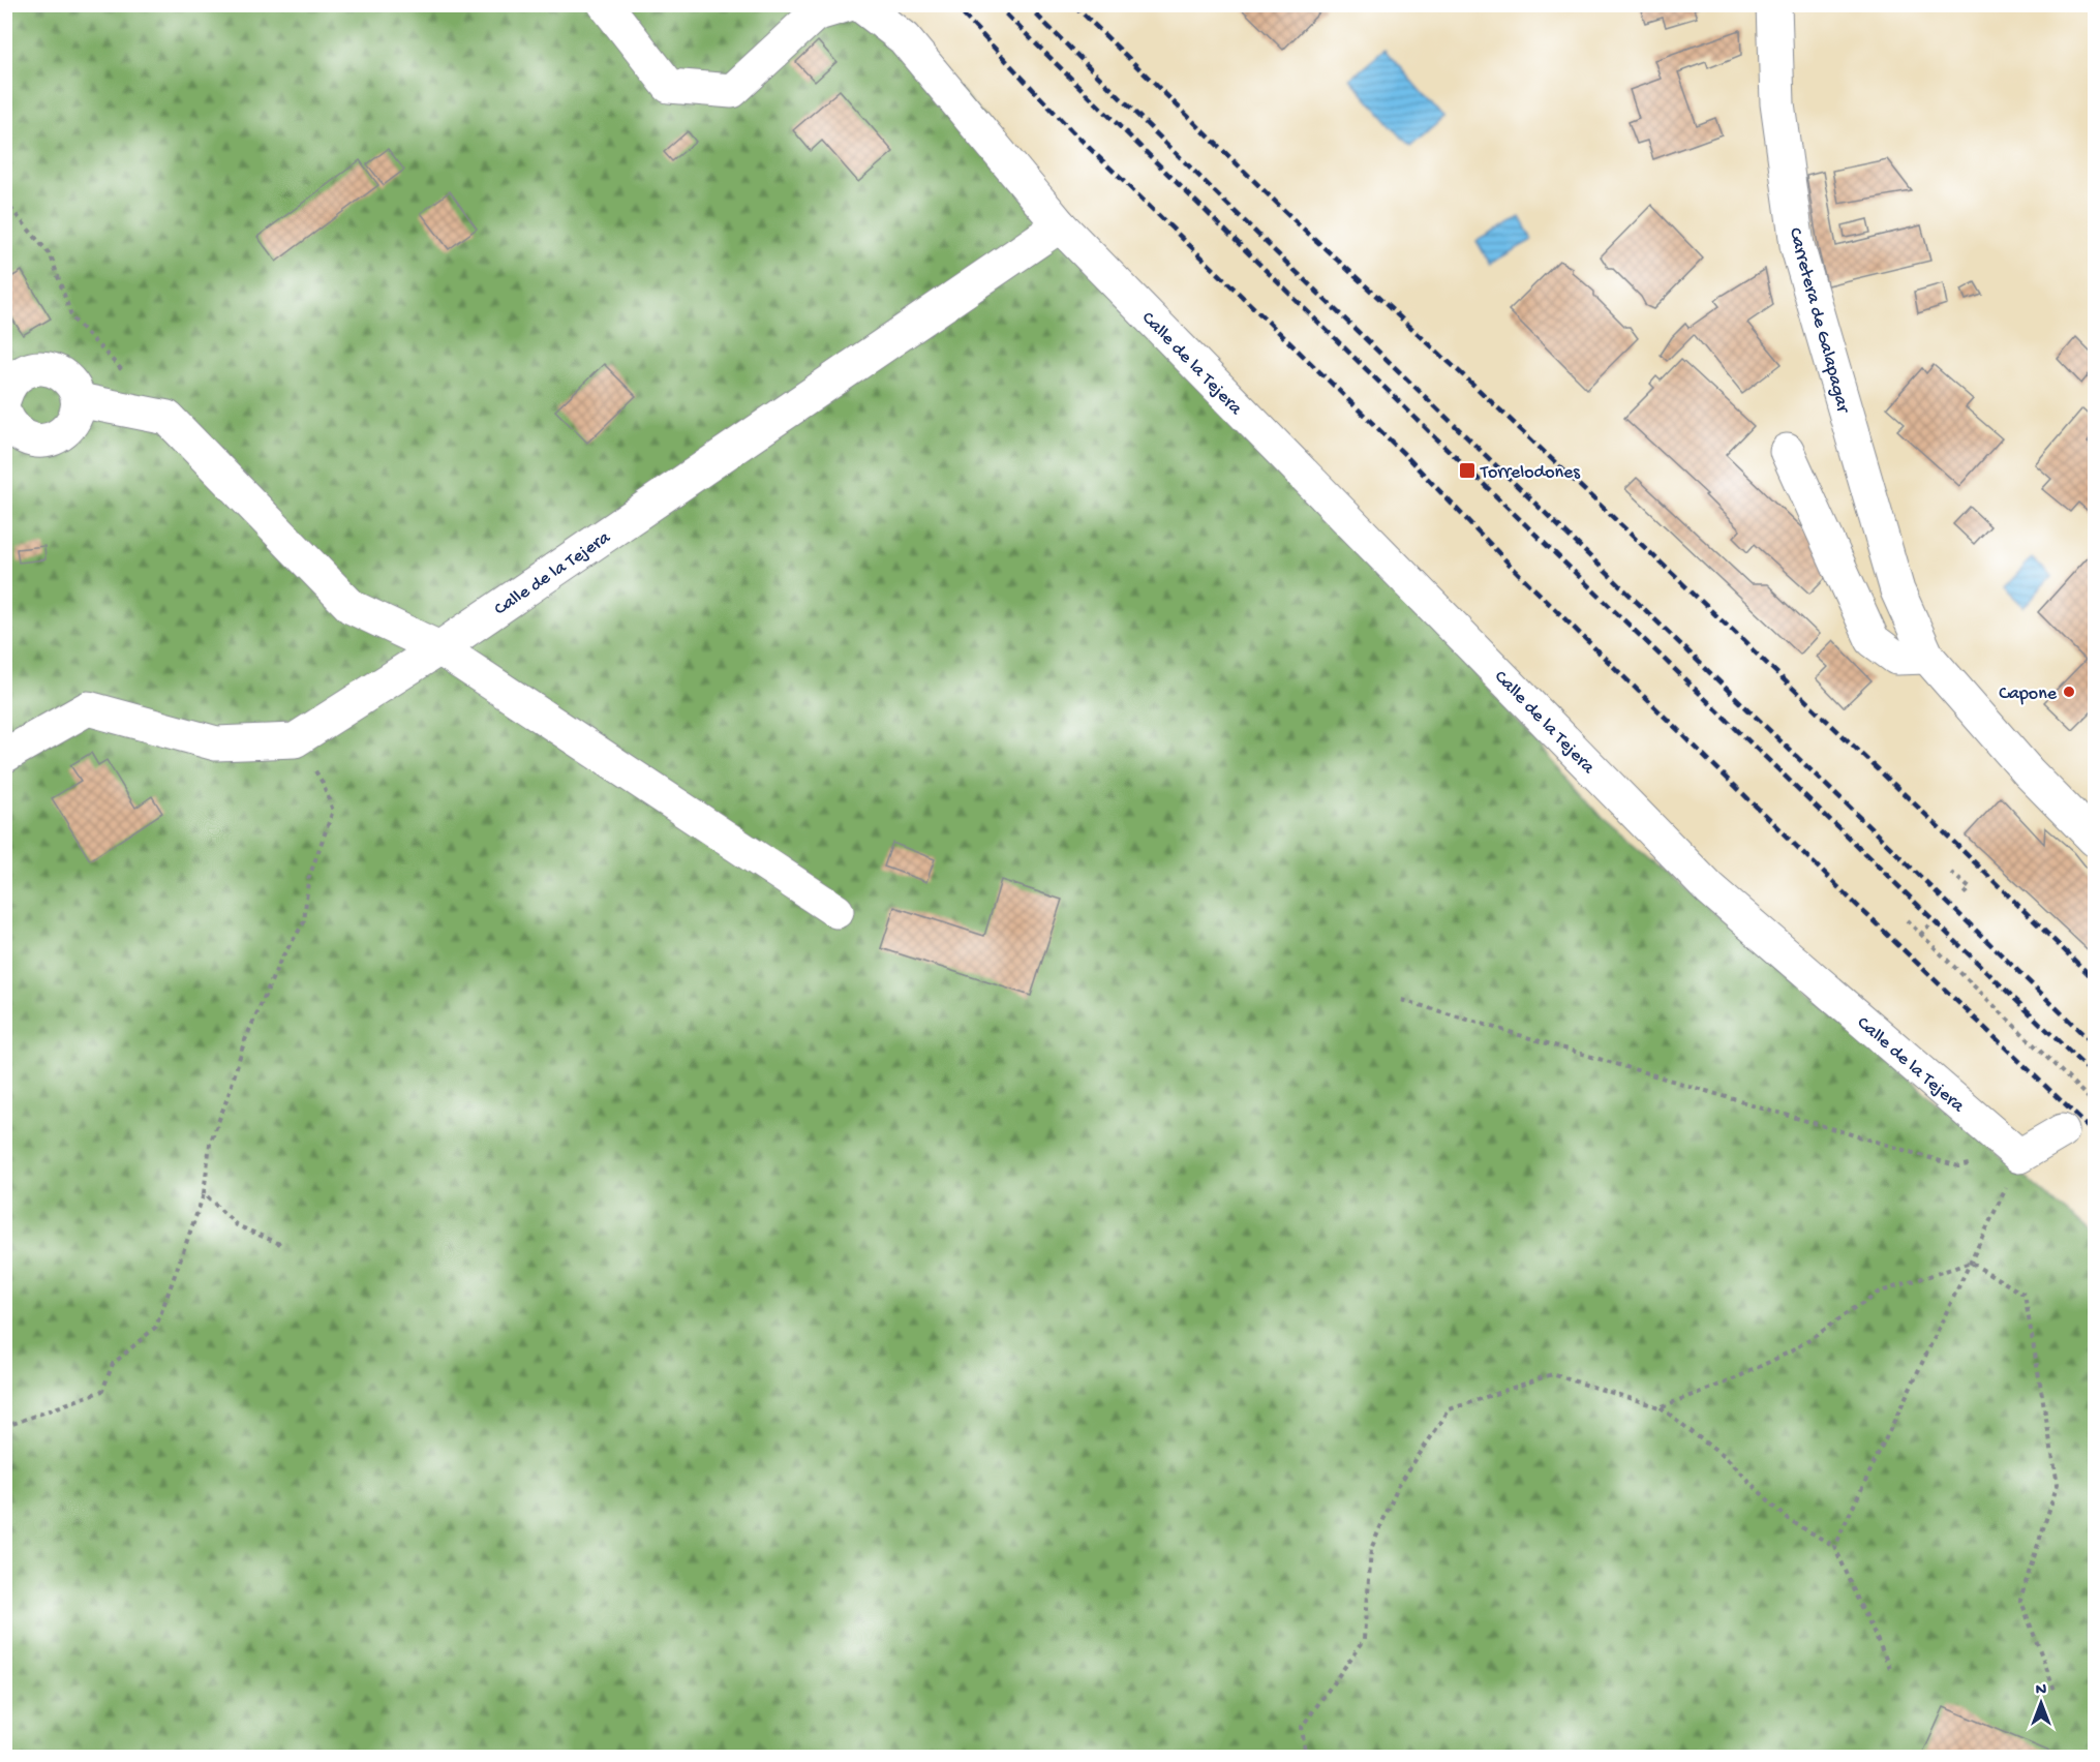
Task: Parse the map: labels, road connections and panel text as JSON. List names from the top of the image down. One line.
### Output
{"streets":{"street":["Carretera de Galapagar","Calle de la Tejera"]},"places":{"transit":["Torrelodones"],"other":["Capone"]},"north":"top"}
